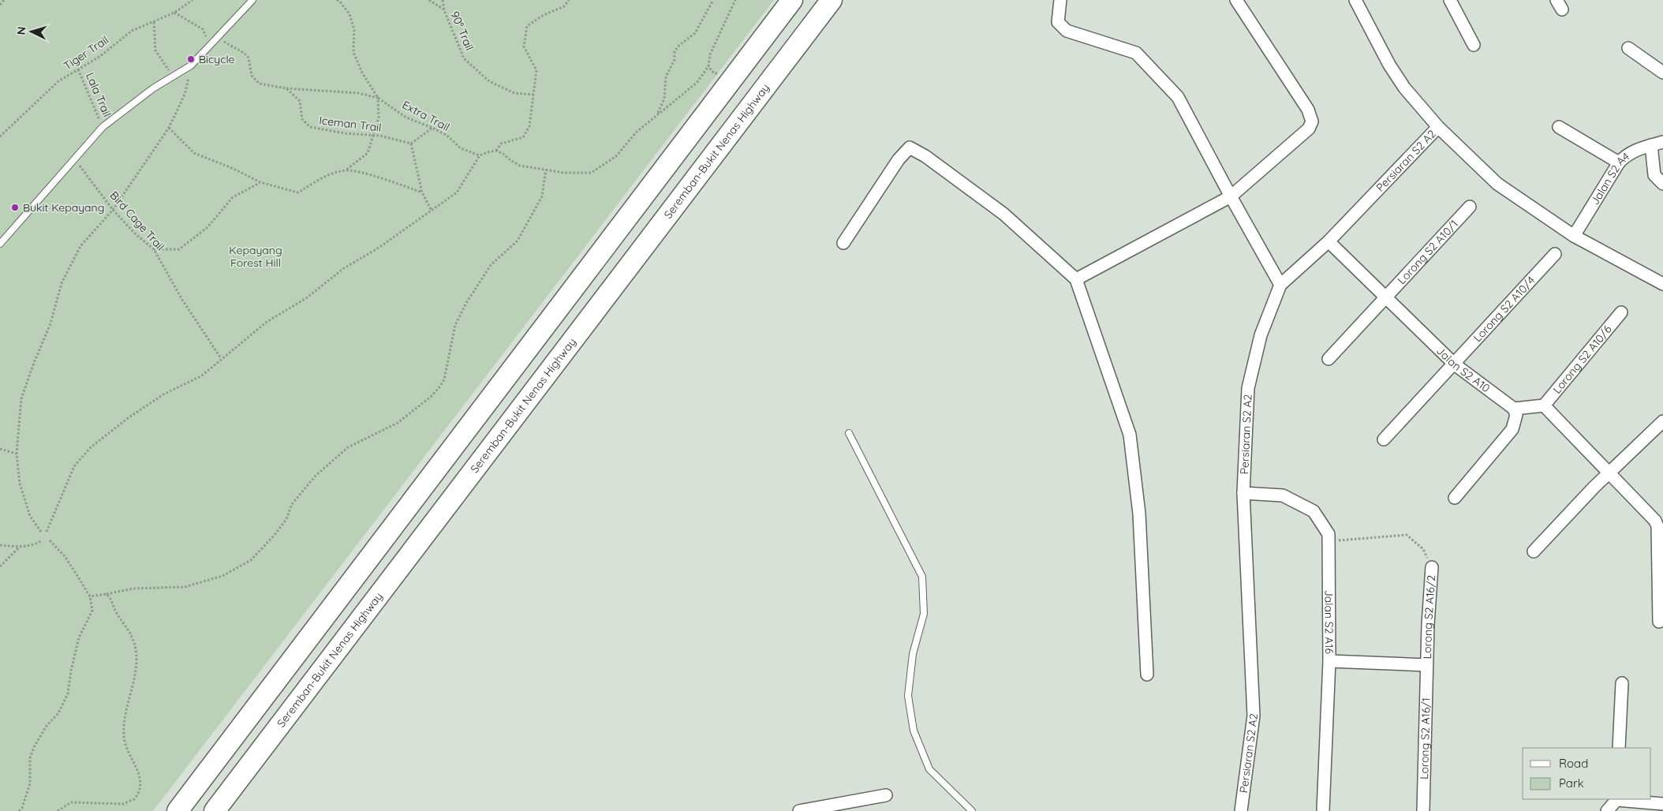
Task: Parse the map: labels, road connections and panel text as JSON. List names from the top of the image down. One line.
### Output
{"streets":{"highway":["Seremban-Bukit Nenas Highway"],"street":["Persiaran S2 A2","Jalan S2 A4","Lorong S2 A10/1","Lorong S2 A10/4","Lorong S2 A10/6","Jalan S2 A10","Lorong S2 A16/2","Jalan S2 A16","Lorong S2 A16/1"],"path":["90° Trail","Tiger Trail","Lala Trail","Extra Trail","Iceman Trail","Bird Cage Trail"]},"crossings":[["Tiger Trail","Lala Trail"],["Persiaran S2 A2","Jalan S2 A10"],["Persiaran S2 A2","Jalan S2 A16"],["Lorong S2 A10/1","Jalan S2 A10"],["Lorong S2 A10/4","Jalan S2 A10"],["Lorong S2 A16/2","Lorong S2 A16/1"]],"parks":["Kepayang Forest Hill"],"places":["Bicycle","Bukit Kepayang"],"legend":["Road","Park"],"north":"left"}
